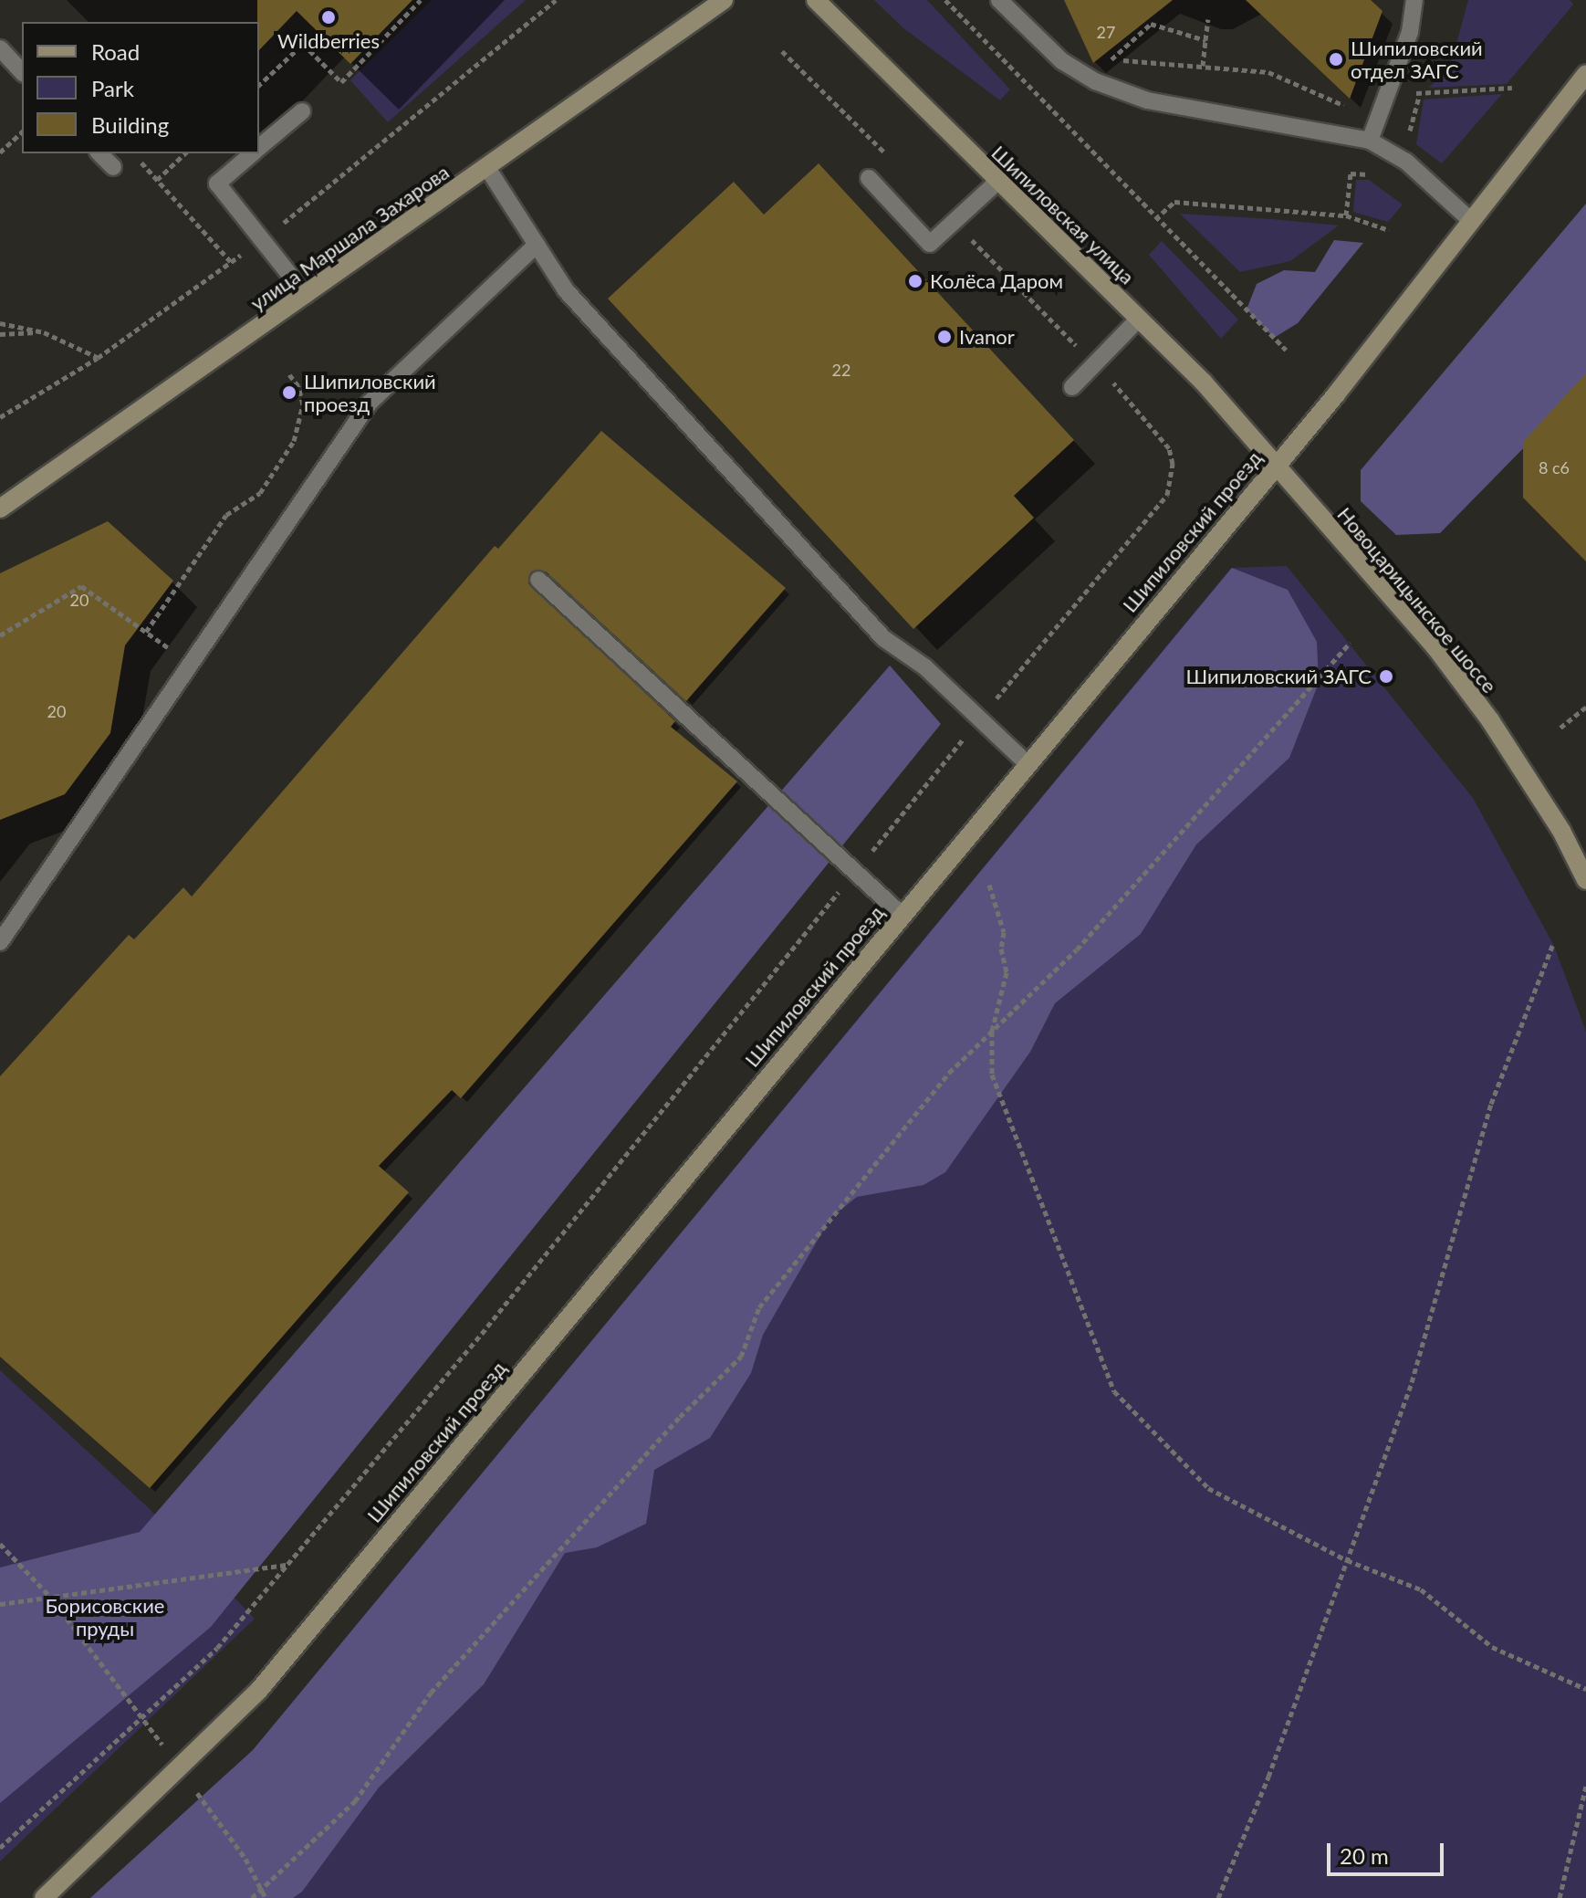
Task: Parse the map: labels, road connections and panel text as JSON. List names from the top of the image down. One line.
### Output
{"streets":{"main road":["Шипиловская улица","улица Маршала Захарова","Шипиловский проезд","Новоцарицынское шоссе"]},"crossings":[["Шипиловская улица","Шипиловский проезд"],["Шипиловская улица","Новоцарицынское шоссе"],["Шипиловский проезд","Новоцарицынское шоссе"]],"parks":["Борисовские пруды"],"places":["Wildberries","Шипиловский отдел ЗАГС","Колёса Даром","Ivanor","Шипиловский проезд","Шипиловский ЗАГС"],"house_numbers":["27","22","8 с6","20","20"],"legend":["Road","Park","Building"],"scale_bar":"20 m"}
